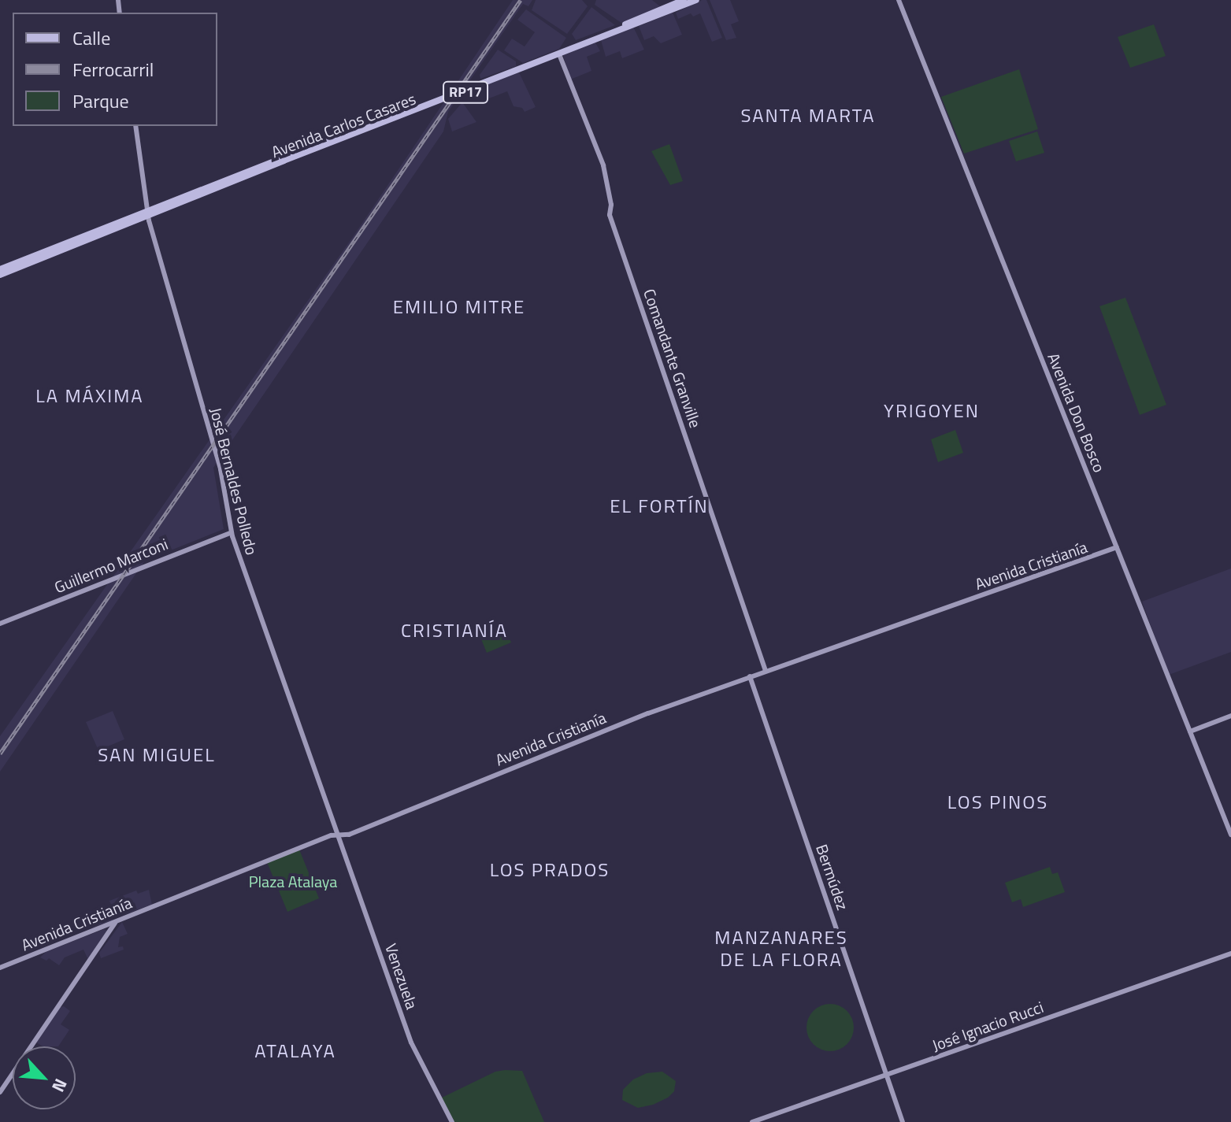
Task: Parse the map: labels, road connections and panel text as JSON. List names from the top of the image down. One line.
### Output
{"streets":{"main road":["RP17","Avenida Carlos Casares"],"street":["Comandante Granville","Avenida Don Bosco","José Bernaldes Polledo","Guillermo Marconi","Avenida Cristianía","Bermúdez","Venezuela","José Ignacio Rucci"]},"crossings":[["Avenida Carlos Casares","Comandante Granville"],["Avenida Carlos Casares","José Bernaldes Polledo"],["Comandante Granville","Avenida Cristianía"],["Avenida Don Bosco","Avenida Cristianía"],["José Bernaldes Polledo","Guillermo Marconi"],["José Bernaldes Polledo","Avenida Cristianía"],["José Bernaldes Polledo","Venezuela"],["Avenida Cristianía","Bermúdez"],["Avenida Cristianía","Venezuela"],["Bermúdez","José Ignacio Rucci"]],"districts":["SANTA MARTA","EMILIO MITRE","LA MÁXIMA","YRIGOYEN","EL FORTÍN","CRISTIANÍA","SAN MIGUEL","LOS PINOS","LOS PRADOS","MANZANARES DE LA FLORA","ATALAYA"],"parks":["Plaza Atalaya"],"legend":["Calle","Ferrocarril","Parque"],"north":"bottom right"}
